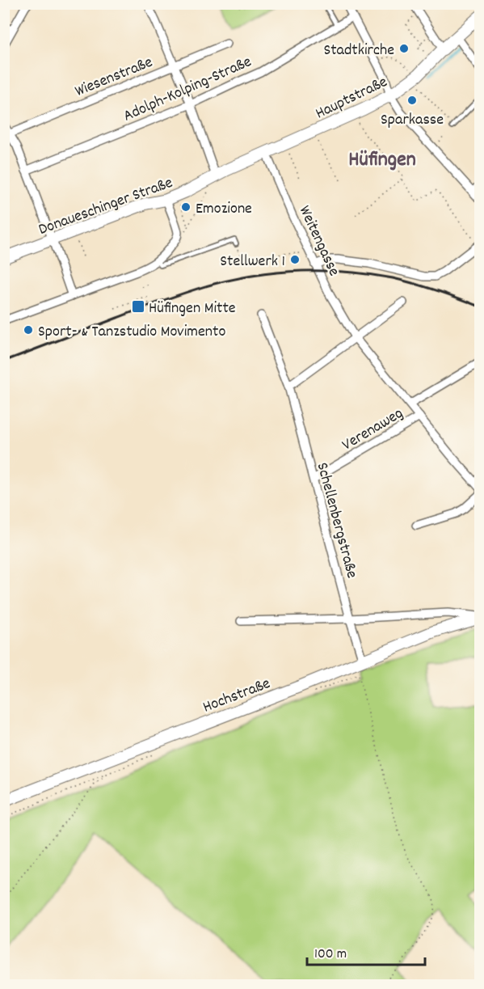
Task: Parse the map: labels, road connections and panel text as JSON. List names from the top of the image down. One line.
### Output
{"streets":{"main road":["Hauptstraße","Donaueschinger Straße","Hochstraße"],"street":["Wiesenstraße","Adolph-Kolping-Straße","Weitengasse","Verenaweg","Schellenbergstraße"]},"crossings":[["Hauptstraße","Donaueschinger Straße"],["Hauptstraße","Weitengasse"],["Weitengasse","Verenaweg"],["Verenaweg","Schellenbergstraße"],["Schellenbergstraße","Hochstraße"]],"districts":["Hüfingen"],"places":{"other":["Stadtkirche","Sparkasse","Emozione","Stellwerk 1","Sport- & Tanzstudio Movimento"],"transit":["Hüfingen Mitte"]},"scale_bar":"100 m"}
